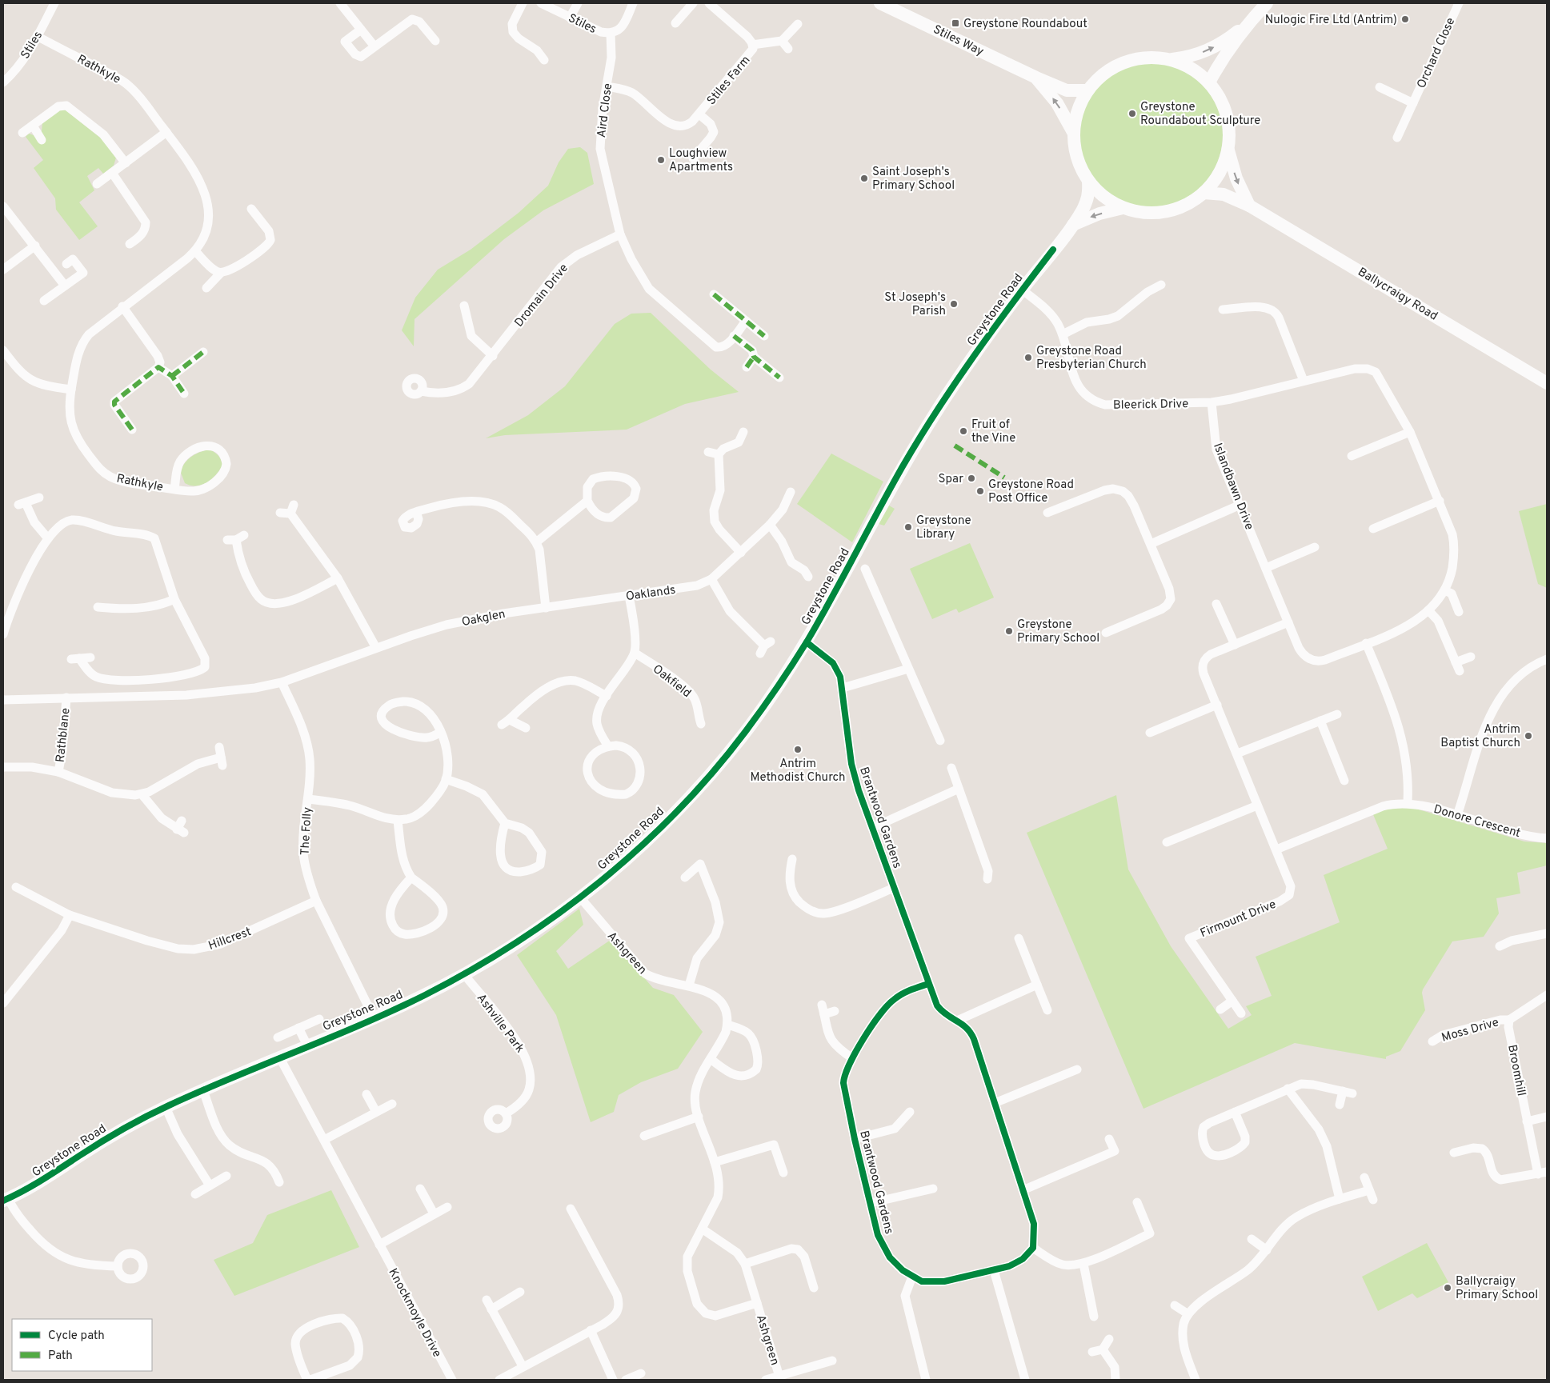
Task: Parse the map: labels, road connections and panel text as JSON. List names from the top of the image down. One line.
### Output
{"streets":{"main road":["Stiles Way","Ballycraigy Road","Greystone Road"],"street":["Stiles","Orchard Close","Rathkyle","Stiles Farm","Aird Close","Dromain Drive","Bleerick Drive","Islandbawn Drive","Oaklands","Oakglen","Oakfield","Rathblane","Brantwood Gardens","Donore Crescent","The Folly","Firmount Drive","Hillcrest","Ashgreen","Ashville Park","Moss Drive","Broomhill","Knockmoyle Drive"]},"crossings":[["Stiles","Rathkyle"],["Stiles","Aird Close"],["Stiles Farm","Aird Close"],["Aird Close","Dromain Drive"],["Greystone Road","Bleerick Drive"],["Greystone Road","Brantwood Gardens"],["Greystone Road","The Folly"],["Greystone Road","Ashgreen"],["Greystone Road","Ashville Park"],["Greystone Road","Knockmoyle Drive"],["Bleerick Drive","Islandbawn Drive"],["Islandbawn Drive","Firmount Drive"],["Oaklands","Oakglen"],["Donore Crescent","Firmount Drive"],["The Folly","Hillcrest"],["Moss Drive","Broomhill"]],"places":{"other":["Nulogic Fire Ltd (Antrim)","Greystone Roundabout Sculpture","Loughview Apartments","Saint Joseph's Primary School","St Joseph's Parish","Greystone Road Presbyterian Church","Fruit of the Vine","Spar","Greystone Road Post Office","Greystone Library","Greystone Primary School","Antrim Baptist Church","Antrim Methodist Church","Ballycraigy Primary School"],"transit":["Greystone Roundabout"]},"legend":["Cycle path","Path"]}
